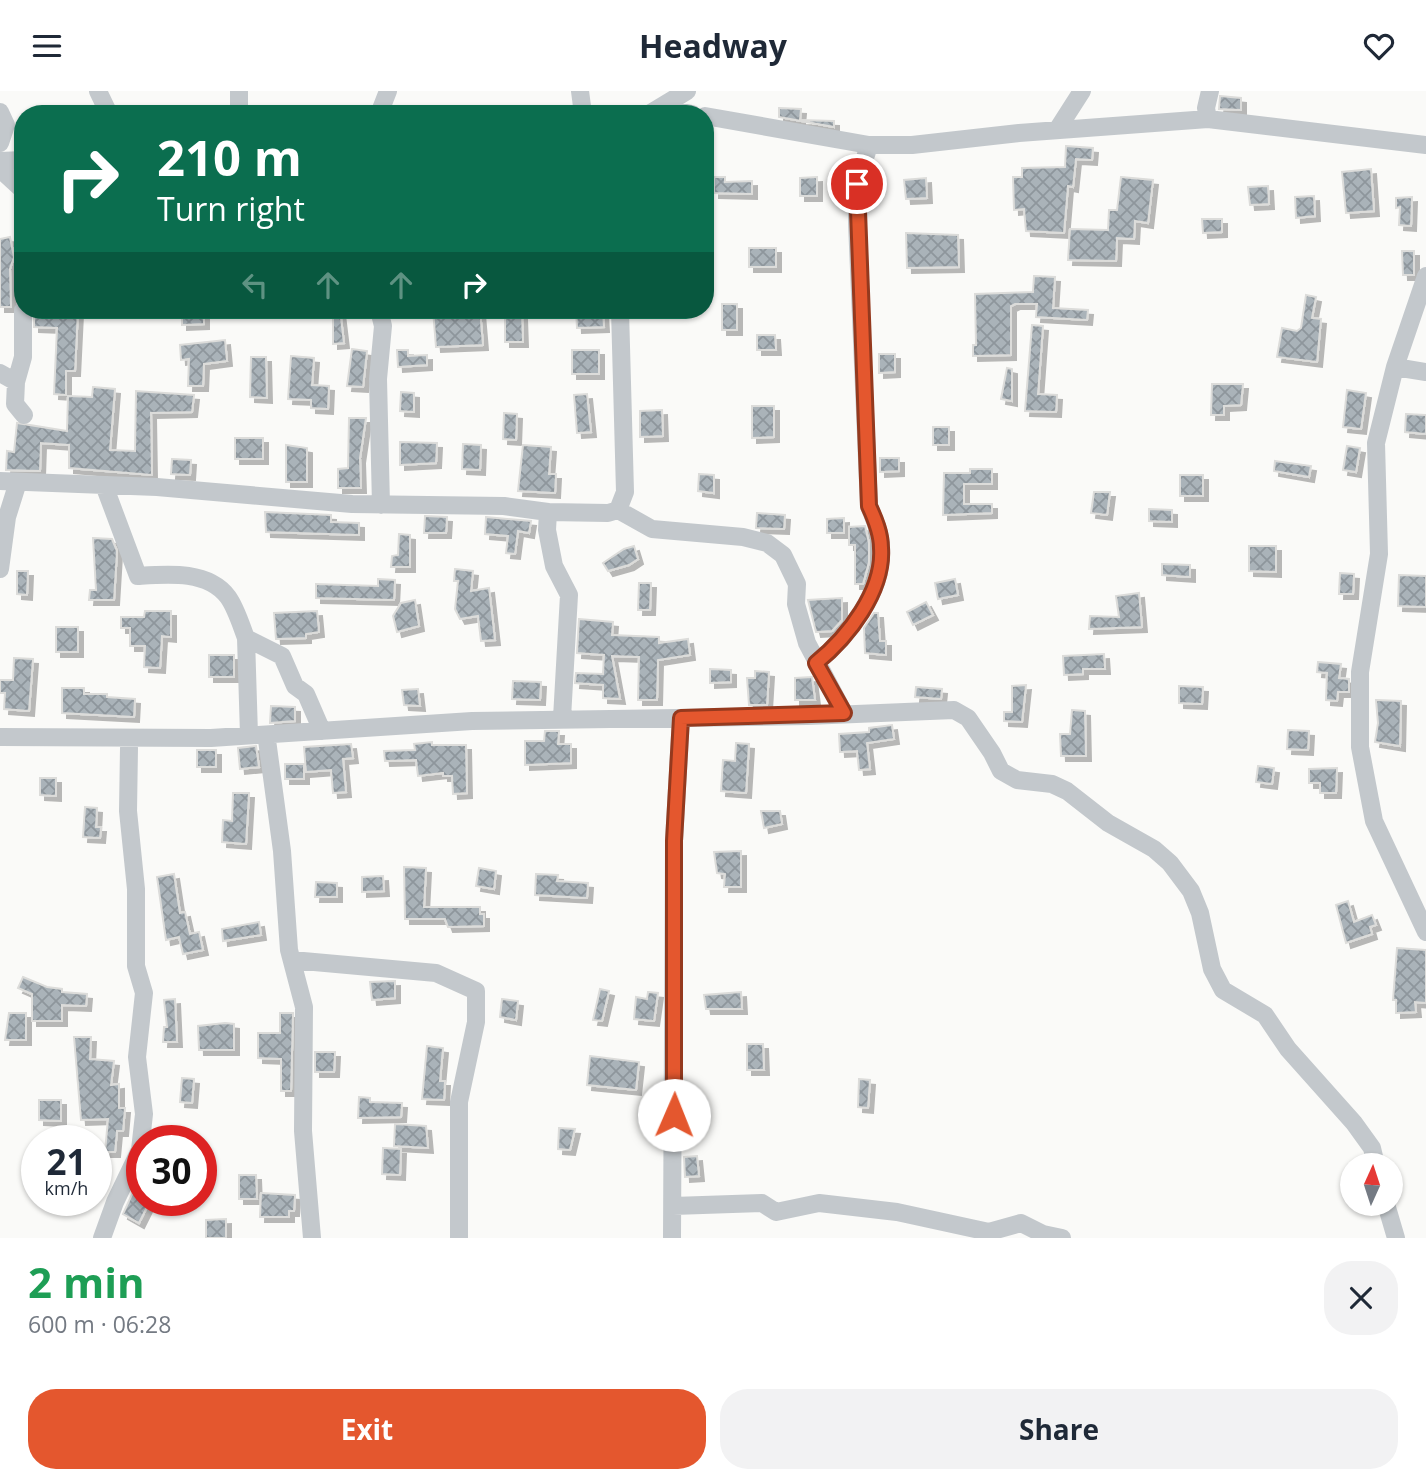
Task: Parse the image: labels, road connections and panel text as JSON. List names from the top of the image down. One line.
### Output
{"north":"top","page":{"header":"Headway","turn":["210 m","Turn right"],"speed":"21 km/h","limit":"30","heading":["2 min","600 m · 06:28"],"buttons":["Exit","Share"]}}
